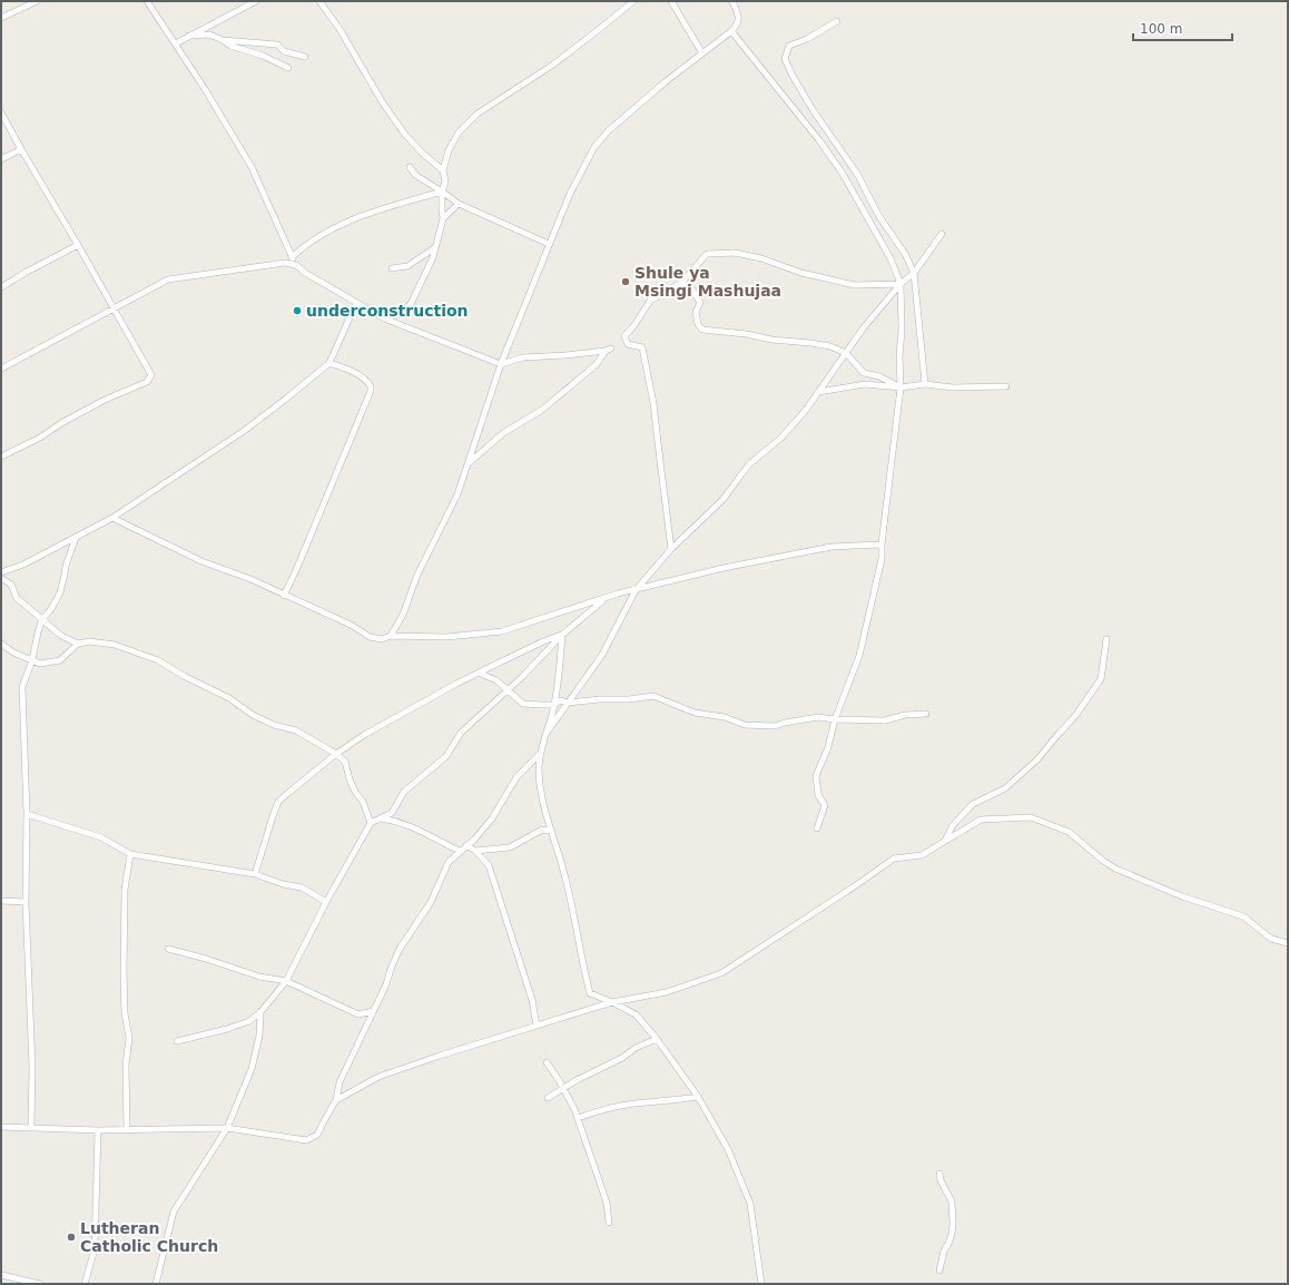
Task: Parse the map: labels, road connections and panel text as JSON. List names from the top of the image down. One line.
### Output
{"places":["Shule ya Msingi Mashujaa","underconstruction","Lutheran Catholic Church"],"scale_bar":"100 m"}
